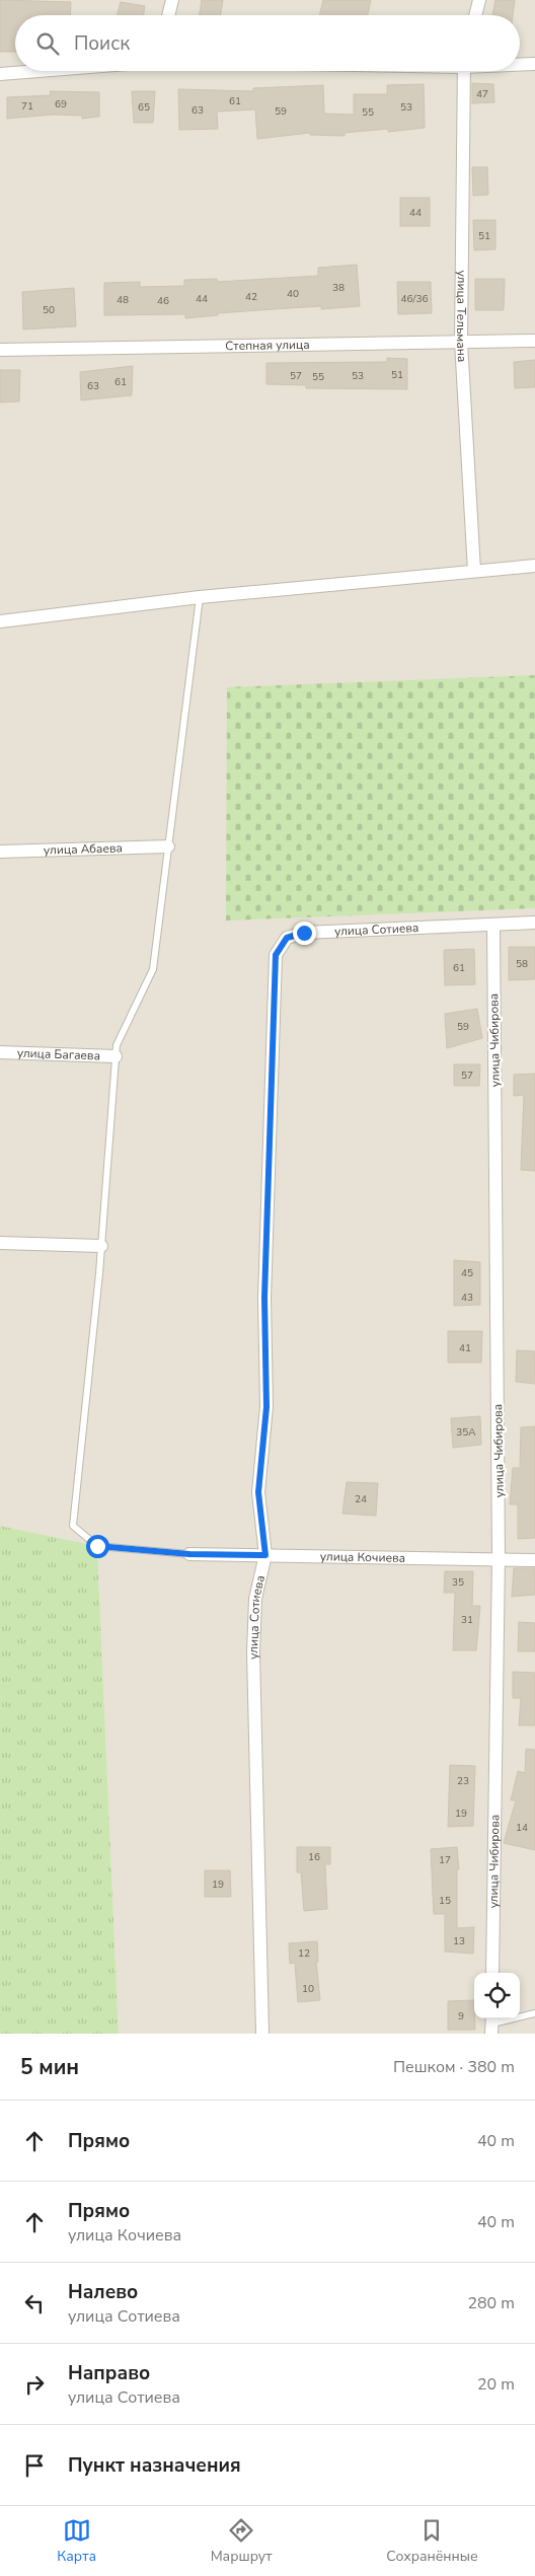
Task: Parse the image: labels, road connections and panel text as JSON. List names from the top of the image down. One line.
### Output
{"streets":{"street":["улица Тельмана","Степная улица","улица Абаева","улица Сотиева","улица Чибирова","улица Багаева","улица Кочиева"]},"crossings":[["улица Тельмана","Степная улица"],["улица Сотиева","улица Чибирова"],["улица Сотиева","улица Кочиева"],["улица Чибирова","улица Кочиева"]],"house_numbers":["47","61","69","71","65","53","63","59","55","44","51","38","40","42","44","46/36","48","46","50","51","57","53","55","61","63","58","61","59","57","45","43","41","35А","24","35","31","23","19","14","16","17","19","15","13","12","10","9"],"page":{"search":"Поиск","heading":["5 мин","Пешком · 380 m"],"list":[["Прямо","40 m"],["Прямо","улица Кочиева","40 m"],["Налево","улица Сотиева","280 m"],["Направо","улица Сотиева","20 m"],"Пункт назначения"],"nav":["Карта","Маршрут","Сохранённые"]}}
